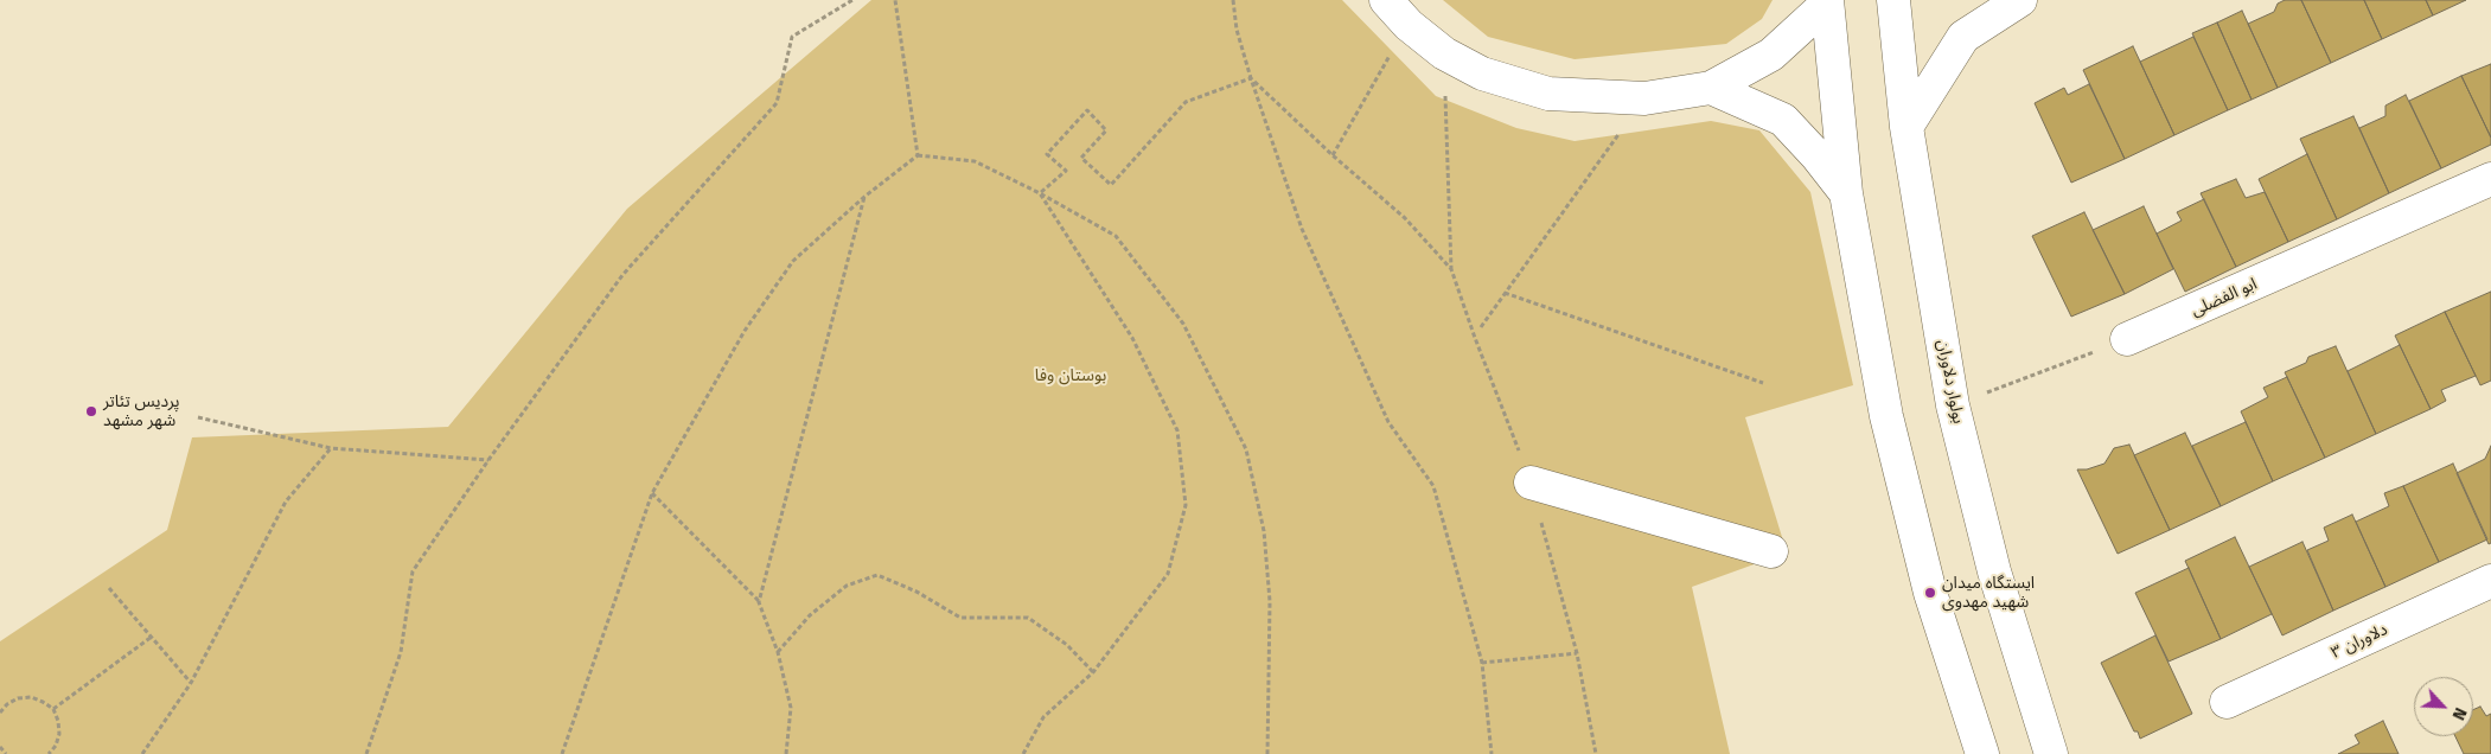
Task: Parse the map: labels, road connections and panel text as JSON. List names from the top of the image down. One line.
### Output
{"streets":{"street":["ابو الفضلی","بولوار دلاوران","دلاوران ۳"]},"parks":["بوستان وفا"],"places":["پردیس تئاتر شهر مشهد","ایستگاه میدان شهید مهدوی"],"north":"bottom right"}
